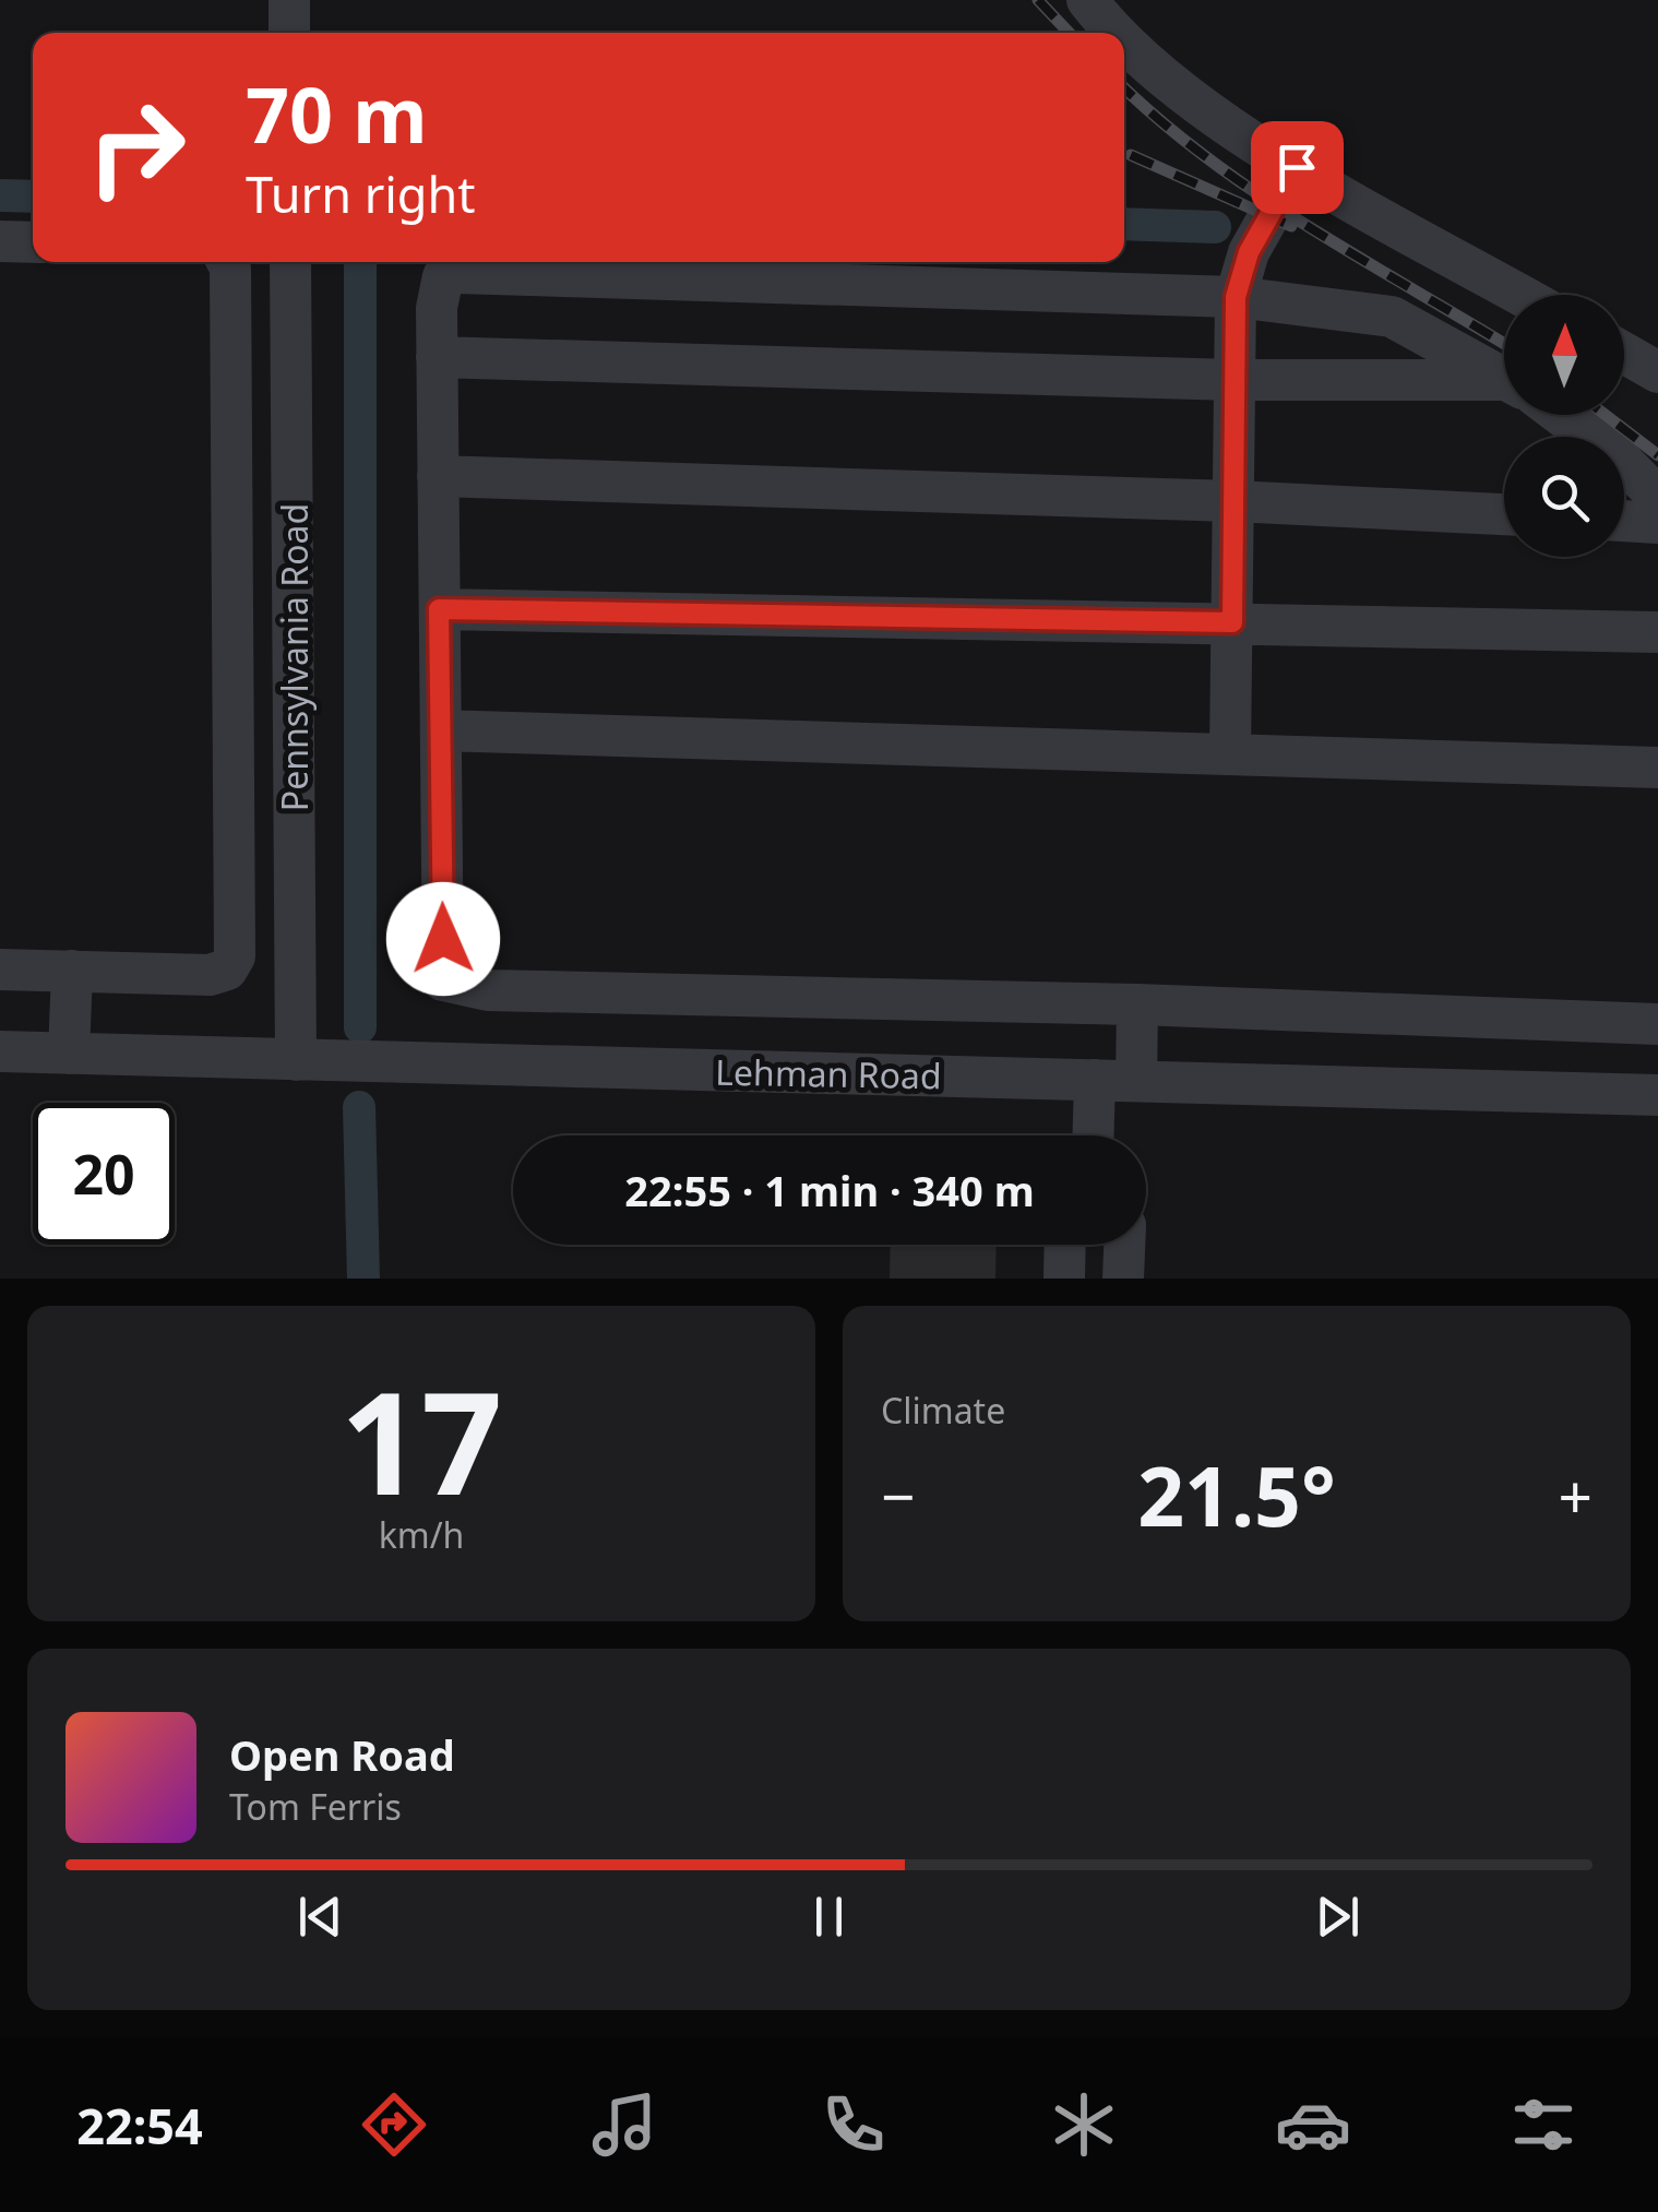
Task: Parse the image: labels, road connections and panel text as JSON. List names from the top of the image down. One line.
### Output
{"streets":{"street":["Pennsylvania Road","Lehman Road"]},"crossings":[["Pennsylvania Road","Lehman Road"]],"north":"top","page":{"turn":["70 m","Turn right"],"limit":"20","trip":"22:55 · 1 min · 340 m","tile":[["17","km/h"],"Climate"],"heat":["−","21.5°","+"],"song":["Open Road","Tom Ferris"],"tabs":"22:54"}}
